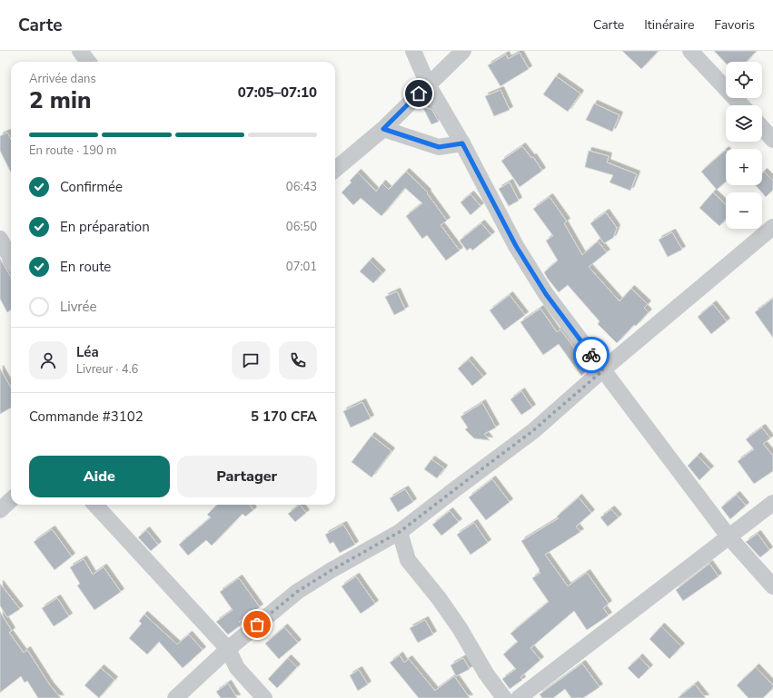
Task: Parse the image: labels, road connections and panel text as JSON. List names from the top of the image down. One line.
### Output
{"page":{"header":"Carte","nav":["Carte","Itinéraire","Favoris"],"map_buttons":["+","−"],"heading":["2 min","Arrivée dans","07:05–07:10"],"panel":["Léa","Livreur · 4.6","Commande #3102","5 170 CFA"],"bar":"En route · 190 m","list":[["Confirmée","06:43"],["En préparation","06:50"],["En route","07:01"],"Livrée"],"buttons":["Aide","Partager"]}}
